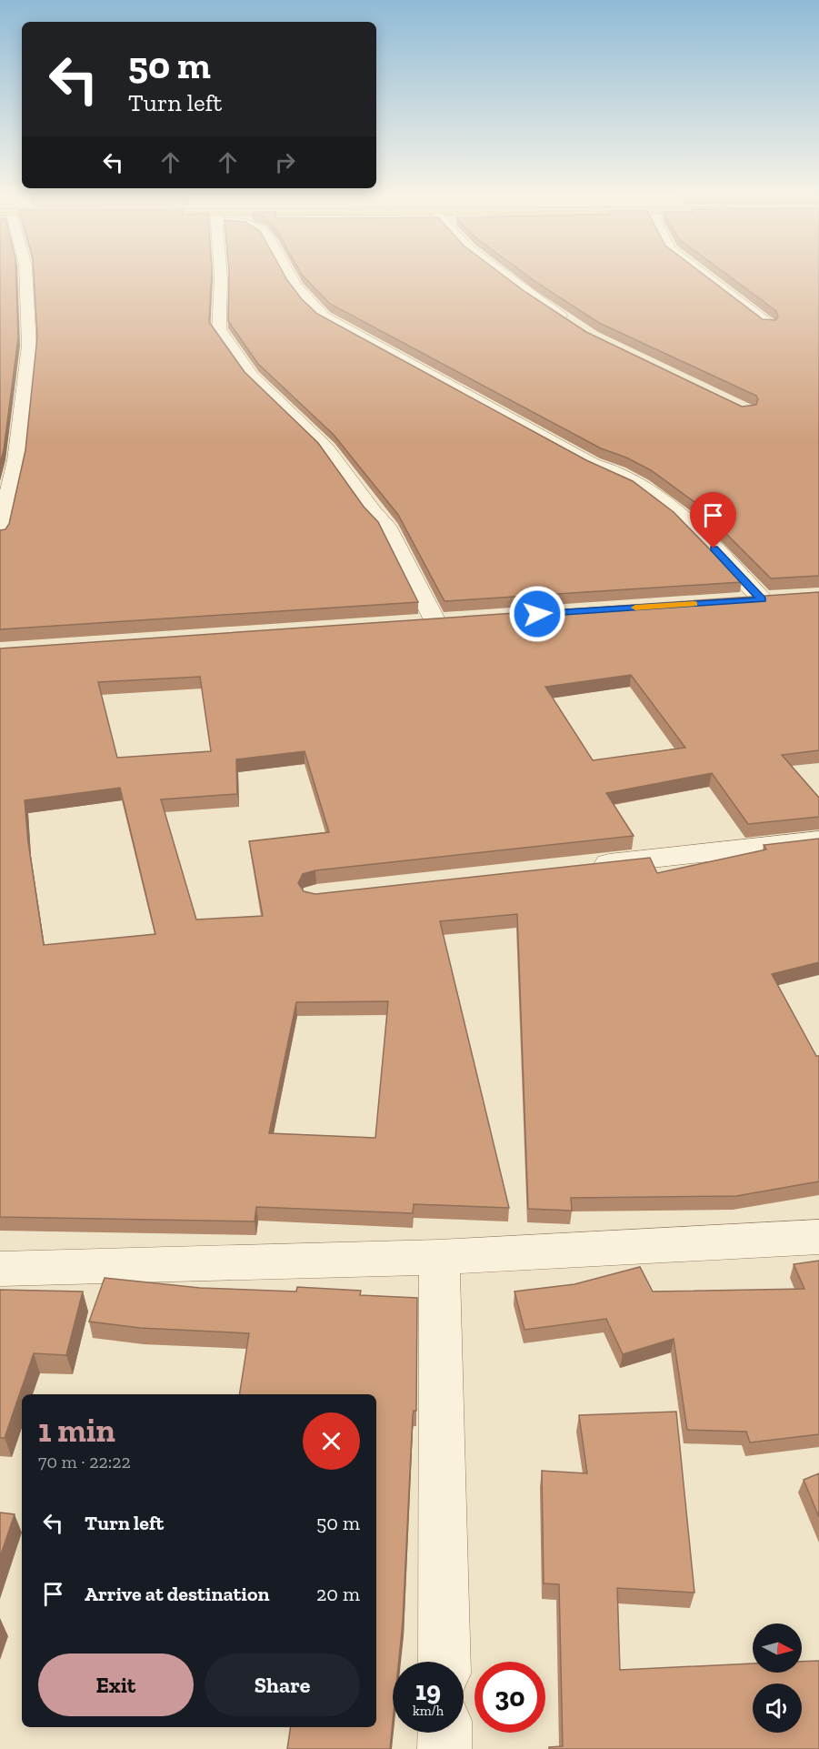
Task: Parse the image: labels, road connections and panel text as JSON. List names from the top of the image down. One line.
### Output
{"north":"right","page":{"turn":["50 m","Turn left"],"heading":["1 min","70 m · 22:22"],"list":[{"name":"Turn left","value":"50 m"},{"name":"Arrive at destination","value":"20 m"}],"buttons":["Exit","Share"],"speed":"19 km/h","limit":"30"}}
